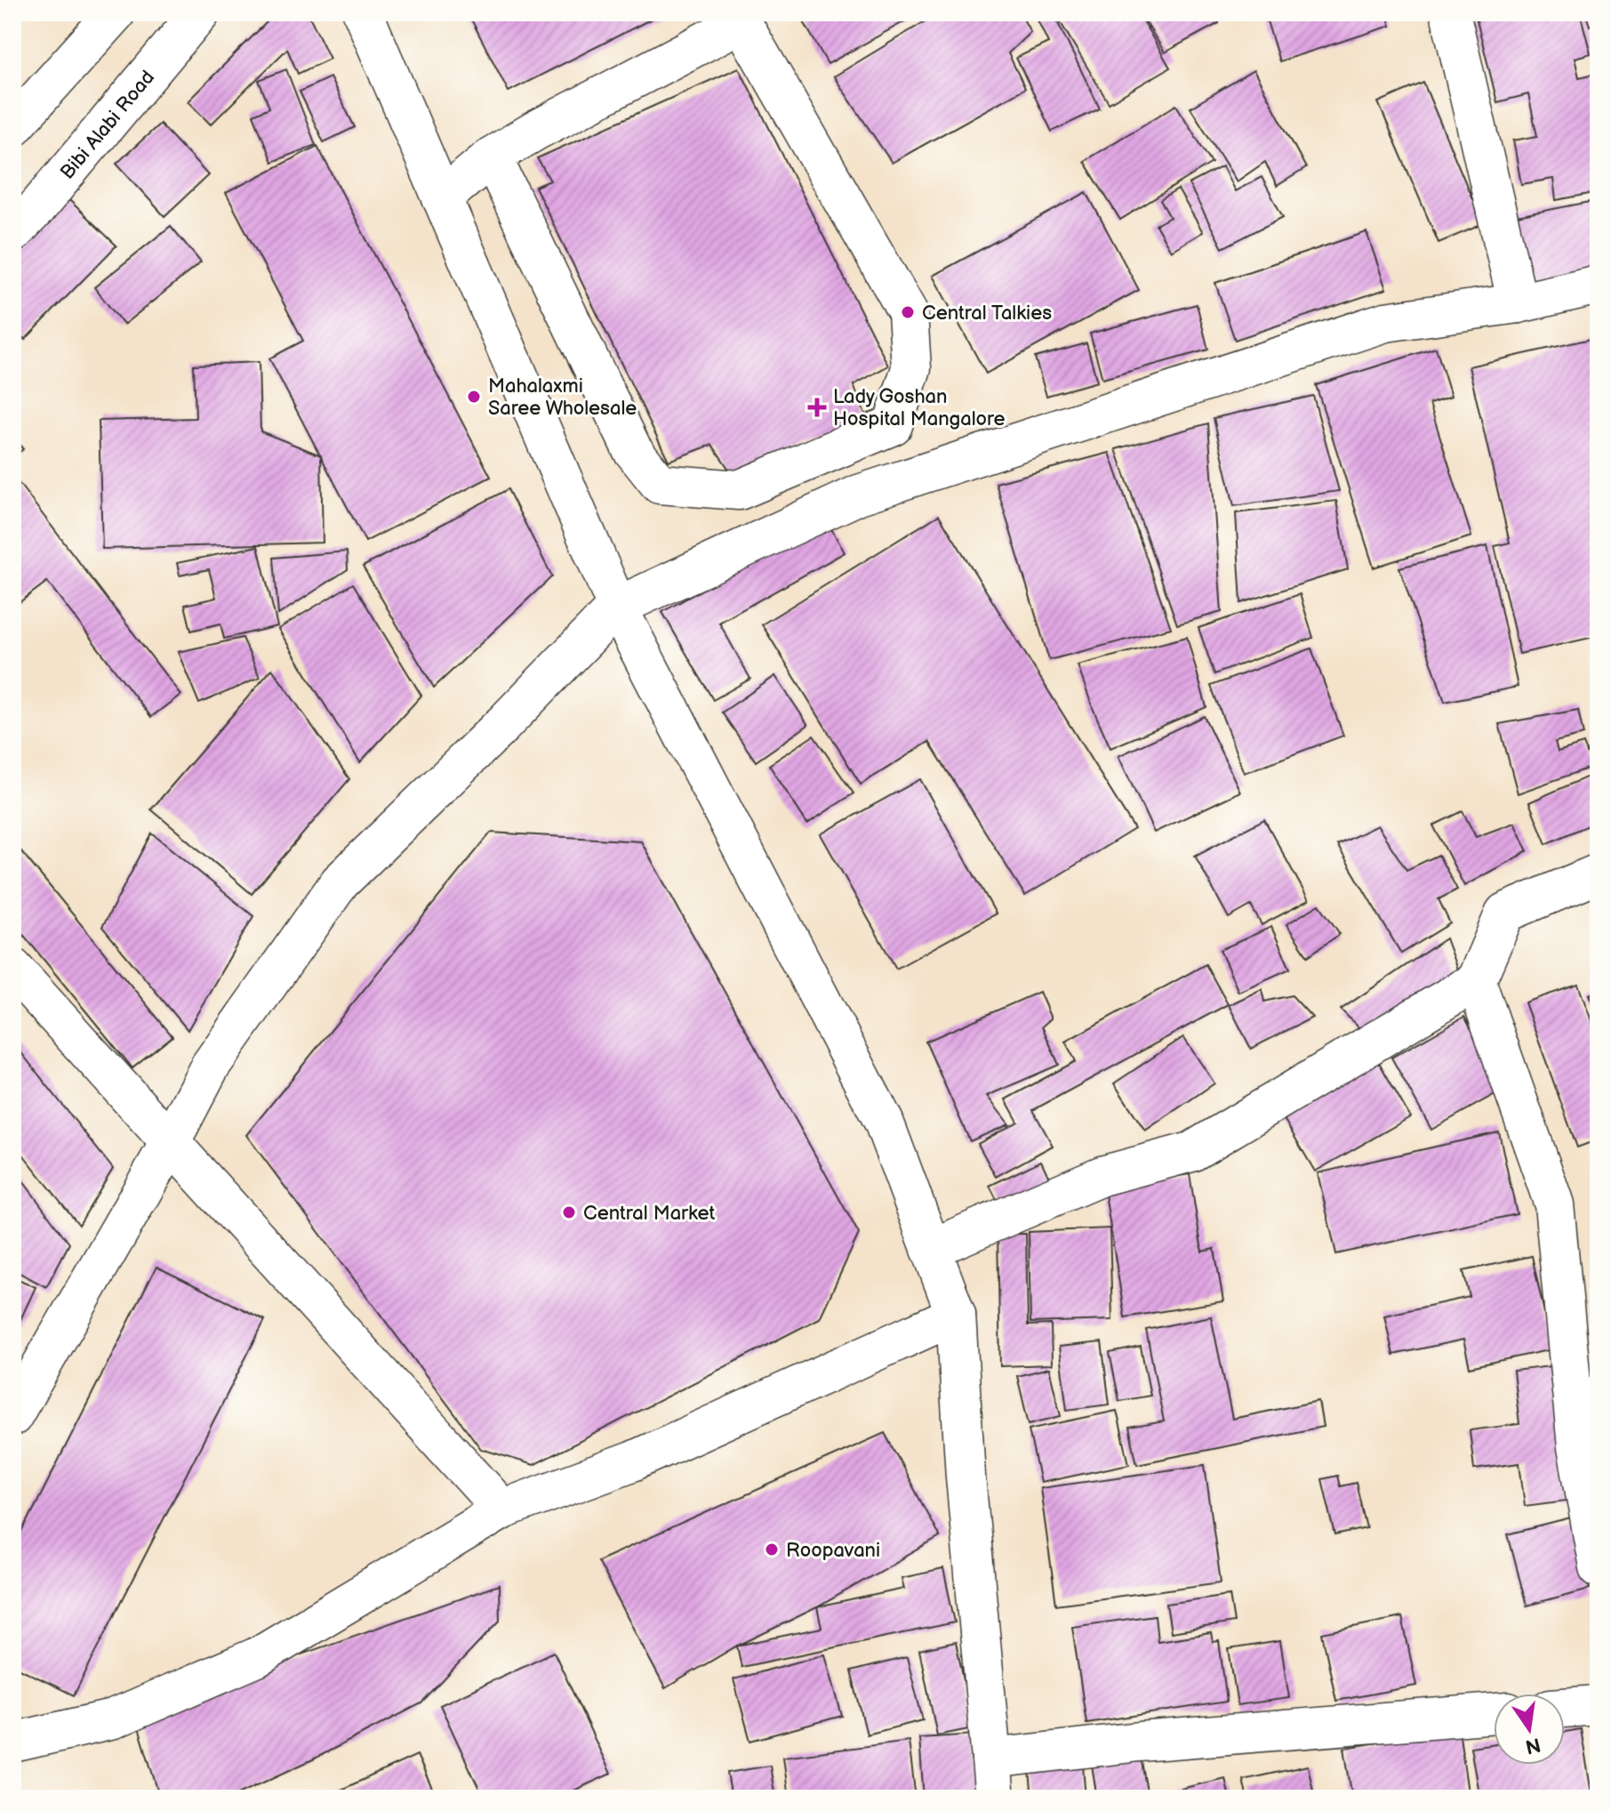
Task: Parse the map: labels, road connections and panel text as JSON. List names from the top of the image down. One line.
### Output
{"streets":{"street":["Bibi Alabi Road"]},"places":{"other":["Central Talkies","Mahalaxmi Saree Wholesale","Central Market","Roopavani"],"health":["Lady Goshan Hospital Mangalore"]},"north":"bottom"}
